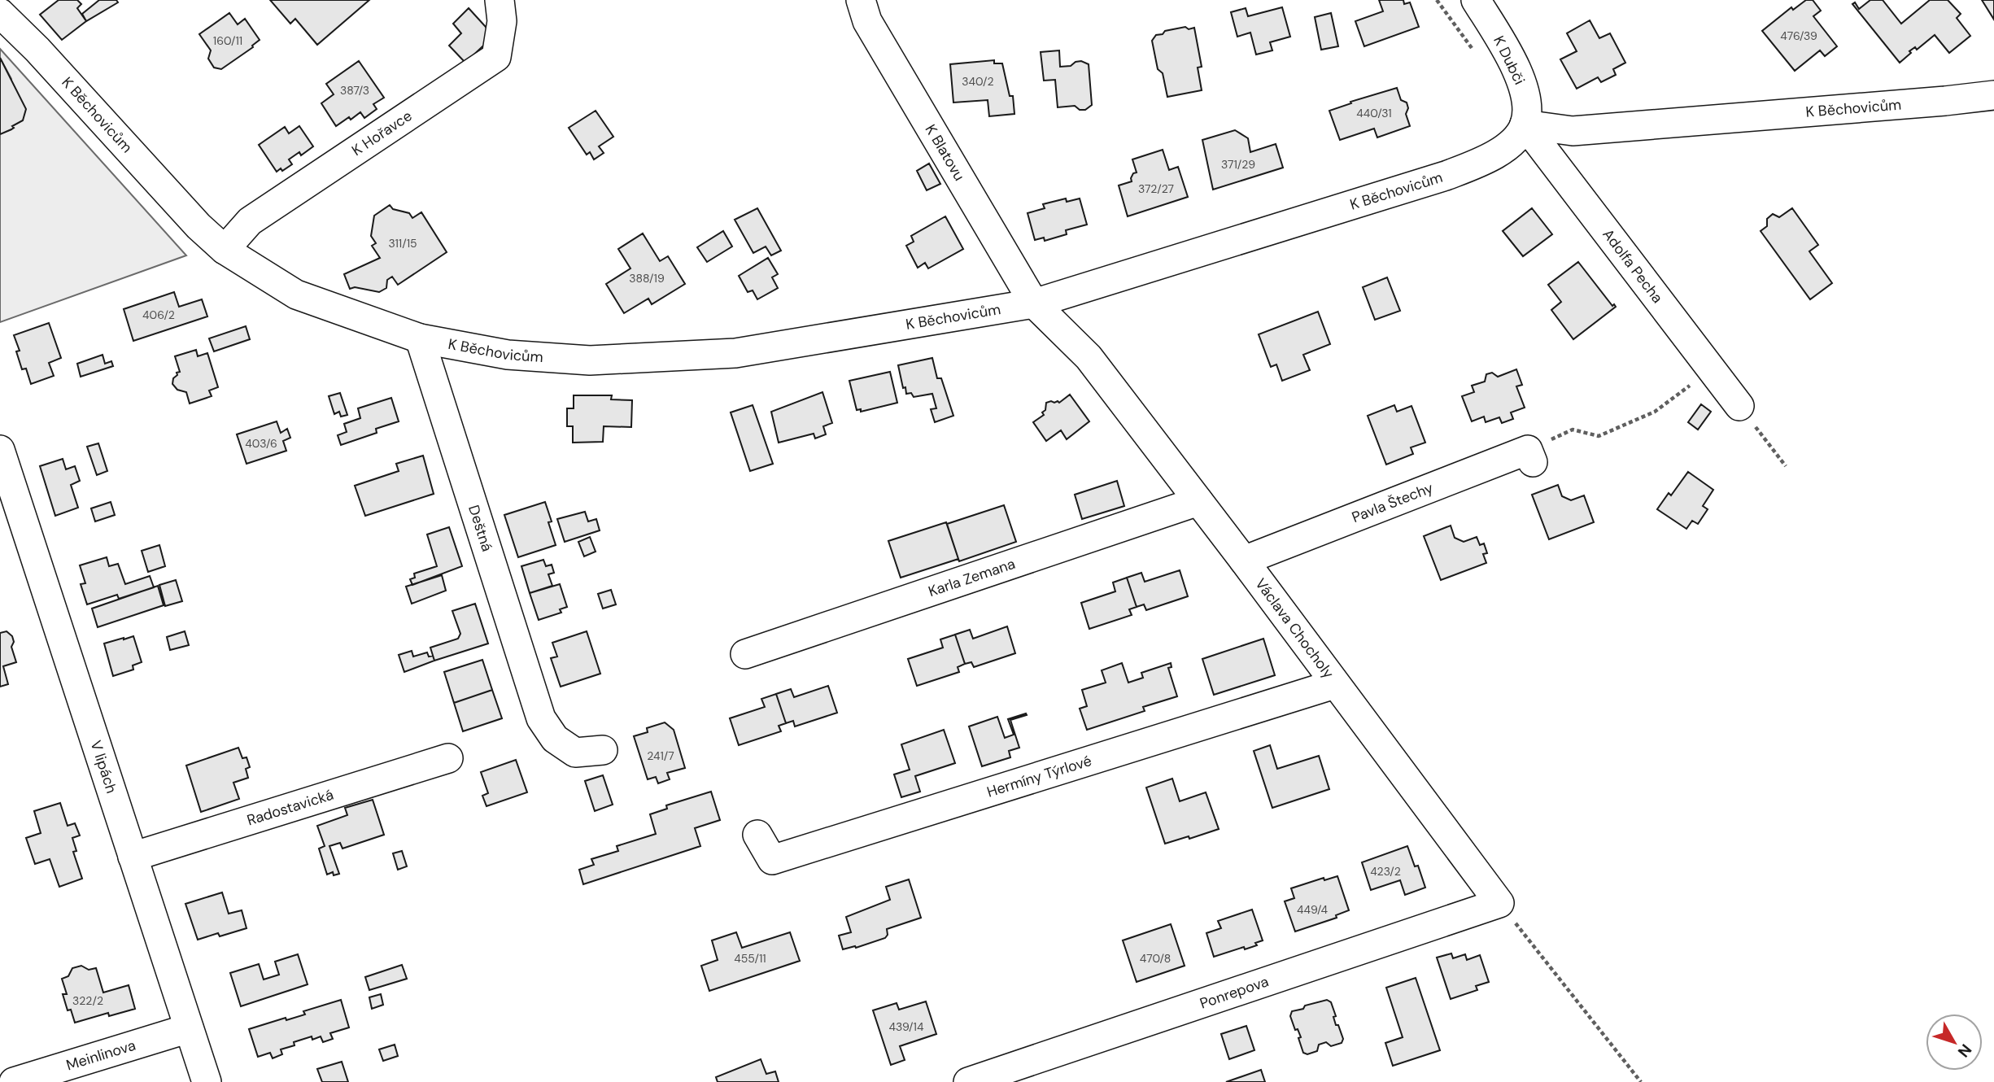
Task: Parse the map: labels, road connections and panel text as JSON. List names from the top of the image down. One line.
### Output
{"streets":{"street":["K Dubči","K Běchovicům","K Hořavce","K Blatovu","Adolfa Pecha","Pavla Štechy","Deštná","Karla Zemana","Václava Chocholy","V lipách","Hermíny Týrlové","Radostavická","Ponrepova","Meinlinova"]},"crossings":[["K Dubči","K Běchovicům"],["K Dubči","Adolfa Pecha"],["K Běchovicům","K Hořavce"],["K Běchovicům","K Blatovu"],["K Běchovicům","Adolfa Pecha"],["K Běchovicům","Deštná"],["K Blatovu","Václava Chocholy"],["Pavla Štechy","Václava Chocholy"],["Karla Zemana","Václava Chocholy"],["Václava Chocholy","Hermíny Týrlové"],["Václava Chocholy","Ponrepova"],["V lipách","Radostavická"],["V lipách","Meinlinova"]],"house_numbers":["476/39","160/11","340/2","387/3","440/31","371/29","372/27","311/15","388/19","406/2","403/6","241/7","423/2","449/4","455/11","470/8","322/2","439/14"],"north":"bottom right"}
